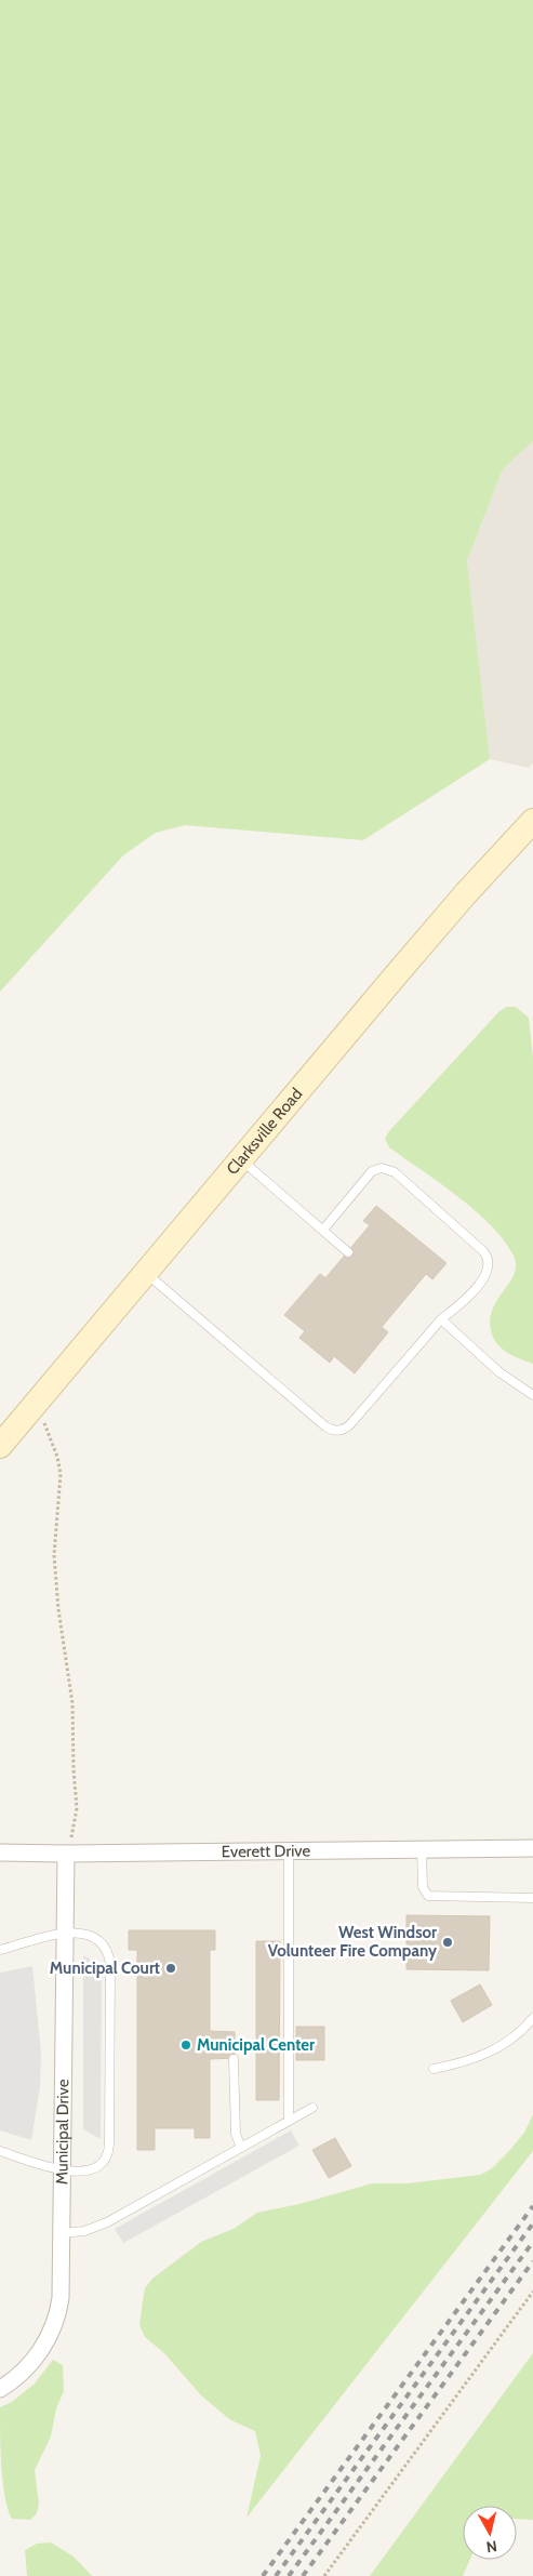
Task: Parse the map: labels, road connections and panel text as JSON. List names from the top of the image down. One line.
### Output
{"streets":{"street":["Clarksville Road","Everett Drive","Municipal Drive"]},"crossings":[["Everett Drive","Municipal Drive"]],"places":["West Windsor Volunteer Fire Company","Municipal Court","Municipal Center"],"north":"bottom"}
